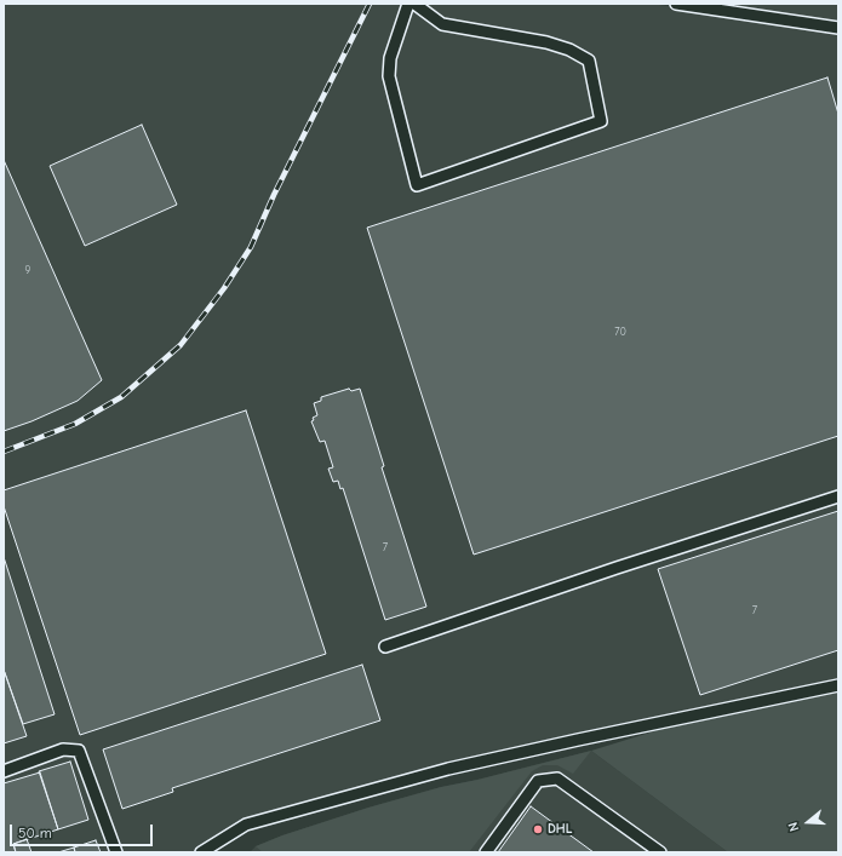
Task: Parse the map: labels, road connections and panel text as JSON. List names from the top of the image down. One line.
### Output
{"places":["DHL"],"house_numbers":["9","70","7","7"],"scale_bar":"50 m","north":"left"}
